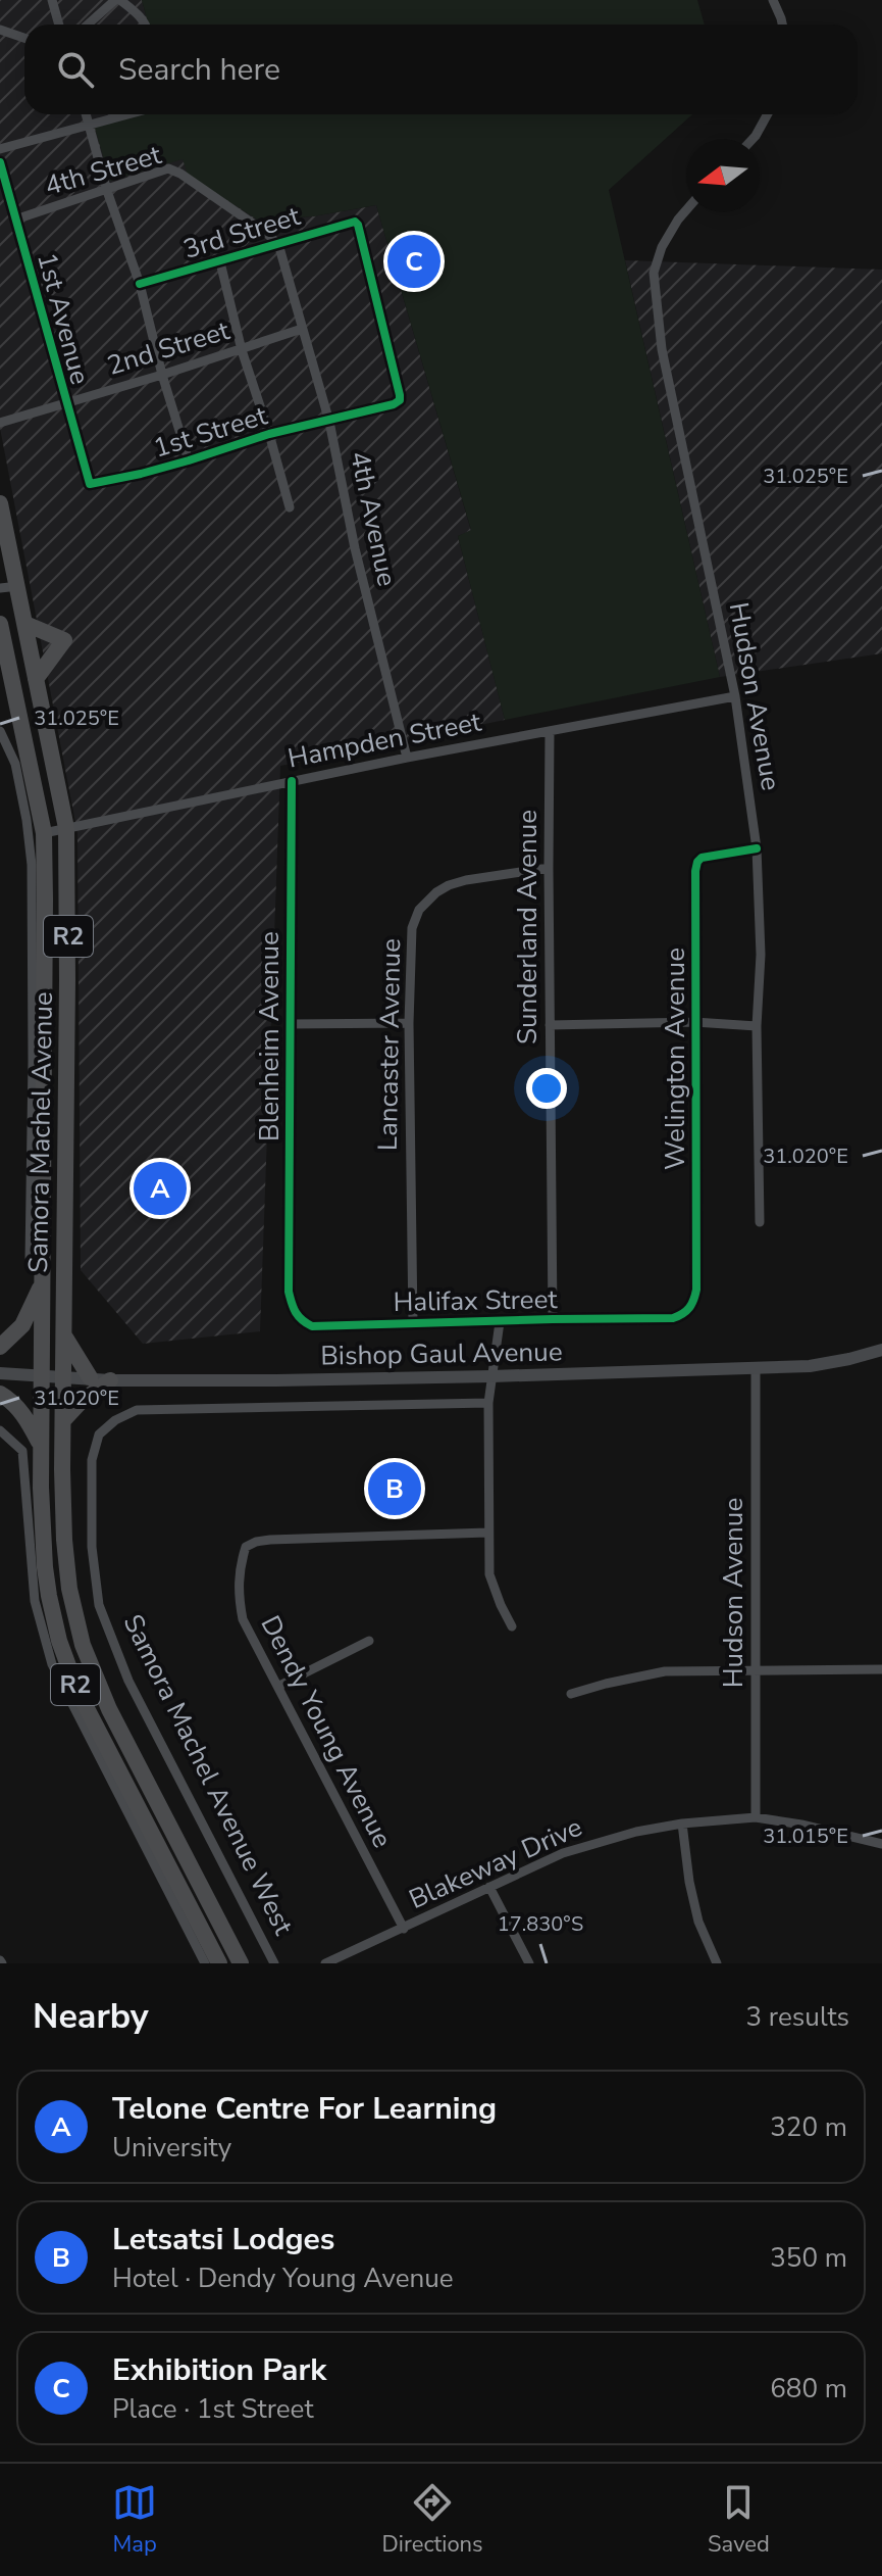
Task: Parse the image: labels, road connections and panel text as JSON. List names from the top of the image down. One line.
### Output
{"streets":{"highway":["R2","Samora Machel Avenue","Samora Machel Avenue West"],"main road":["Bishop Gaul Avenue"],"street":["4th Street","3rd Street","1st Avenue","2nd Street","1st Street","4th Avenue","Hudson Avenue","Hampden Street","Sunderland Avenue","Blenheim Avenue","Lancaster Avenue","Welington Avenue","Halifax Street","Dendy Young Avenue","Blakeway Drive"]},"crossings":[["4th Street","3rd Street"],["4th Street","1st Avenue"],["4th Street","4th Avenue"],["3rd Street","1st Street"],["3rd Street","4th Avenue"],["1st Avenue","2nd Street"],["1st Avenue","1st Street"],["2nd Street","4th Avenue"],["1st Street","4th Avenue"],["4th Avenue","Hampden Street"],["Hudson Avenue","Hampden Street"],["Hudson Avenue","Welington Avenue"],["Hudson Avenue","Bishop Gaul Avenue"],["Hudson Avenue","Blakeway Drive"],["Hampden Street","Sunderland Avenue"],["Hampden Street","Blenheim Avenue"],["Hampden Street","Samora Machel Avenue"],["Sunderland Avenue","Lancaster Avenue"],["Sunderland Avenue","Halifax Street"],["R2","Samora Machel Avenue"],["R2","Bishop Gaul Avenue"],["Blenheim Avenue","Halifax Street"],["Lancaster Avenue","Halifax Street"],["Welington Avenue","Halifax Street"],["Samora Machel Avenue","Bishop Gaul Avenue"],["Samora Machel Avenue","Samora Machel Avenue West"],["Bishop Gaul Avenue","Samora Machel Avenue West"],["Dendy Young Avenue","Blakeway Drive"]],"north":"left","page":{"search":"Search here","pins":["C","A","B"],"heading":["Nearby","3 results"],"list":[{"mark":"A","name":"Telone Centre For Learning","note":"University","value":"320 m"},{"mark":"B","name":"Letsatsi Lodges","note":"Hotel · Dendy Young Avenue","value":"350 m"},{"mark":"C","name":"Exhibition Park","note":"Place · 1st Street","value":"680 m"}],"nav":["Map","Directions","Saved"]},"coordinates":["31.025°E","31.020°E","31.015°E","17.830°S"]}
